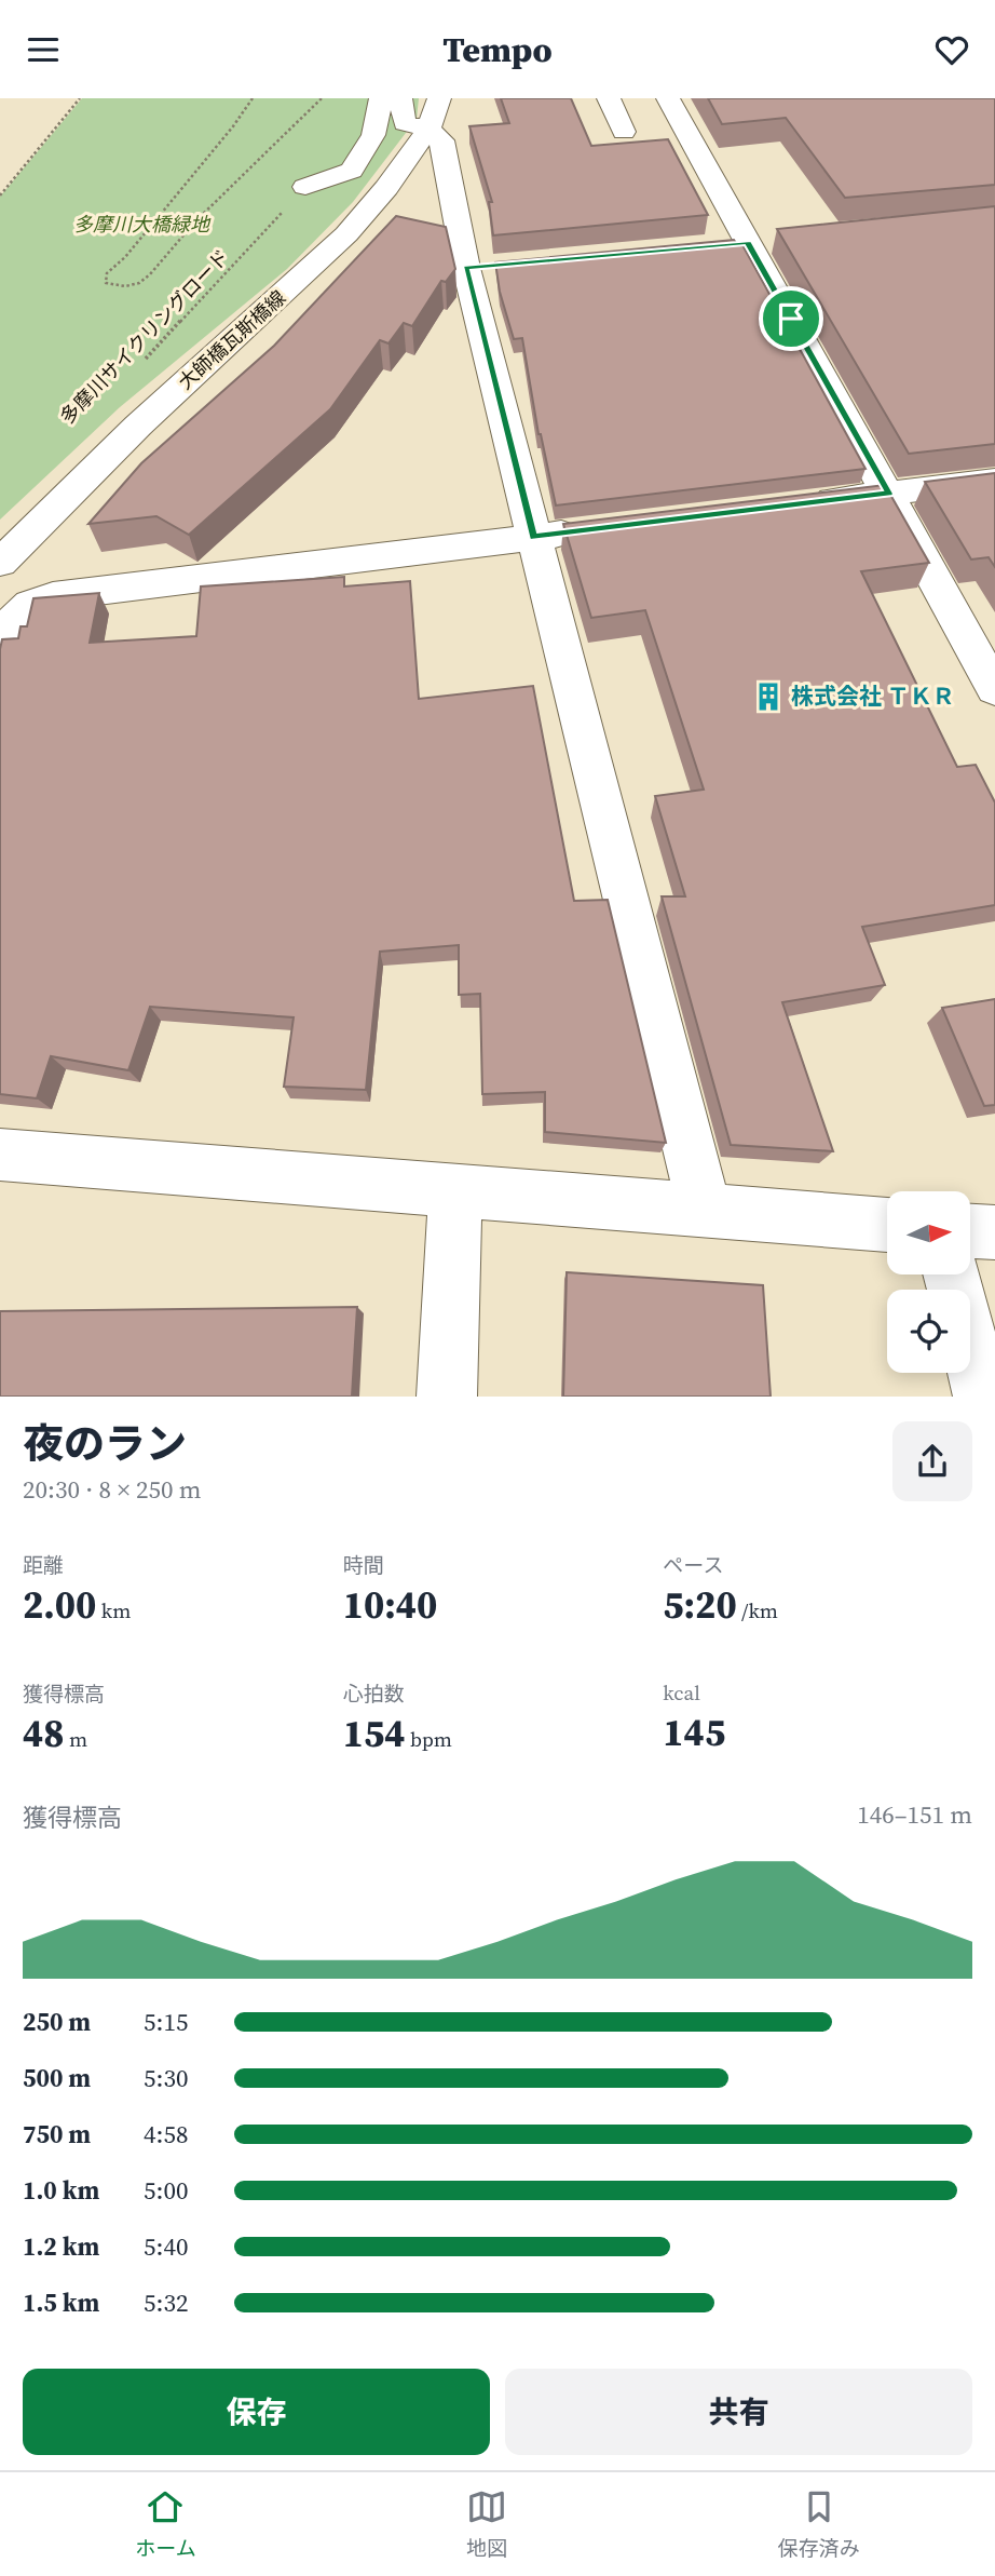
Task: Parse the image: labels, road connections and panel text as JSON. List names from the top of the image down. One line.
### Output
{"streets":{"street":["大師橋瓦斯橋線"],"path":["多摩川サイクリングロード"]},"parks":["多摩川大橋緑地"],"places":{"building":["株式会社 ＴＫＲ"]},"north":"right","page":{"header":"Tempo","heading":["夜のラン","20:30 · 8 × 250 m"],"stats":[["距離","2.00 km"],["時間","10:40"],["ペース","5:20 /km"],["獲得標高","48 m"],["心拍数","154 bpm"],["kcal","145"]],"chart":["獲得標高","146–151 m"],"list":[{"name":"250 m","note":"5:15"},{"name":"500 m","note":"5:30"},{"name":"750 m","note":"4:58"},{"name":"1.0 km","note":"5:00"},{"name":"1.2 km","note":"5:40"},{"name":"1.5 km","note":"5:32"}],"buttons":["保存","共有"],"tabs":["ホーム","地図","保存済み"]}}
